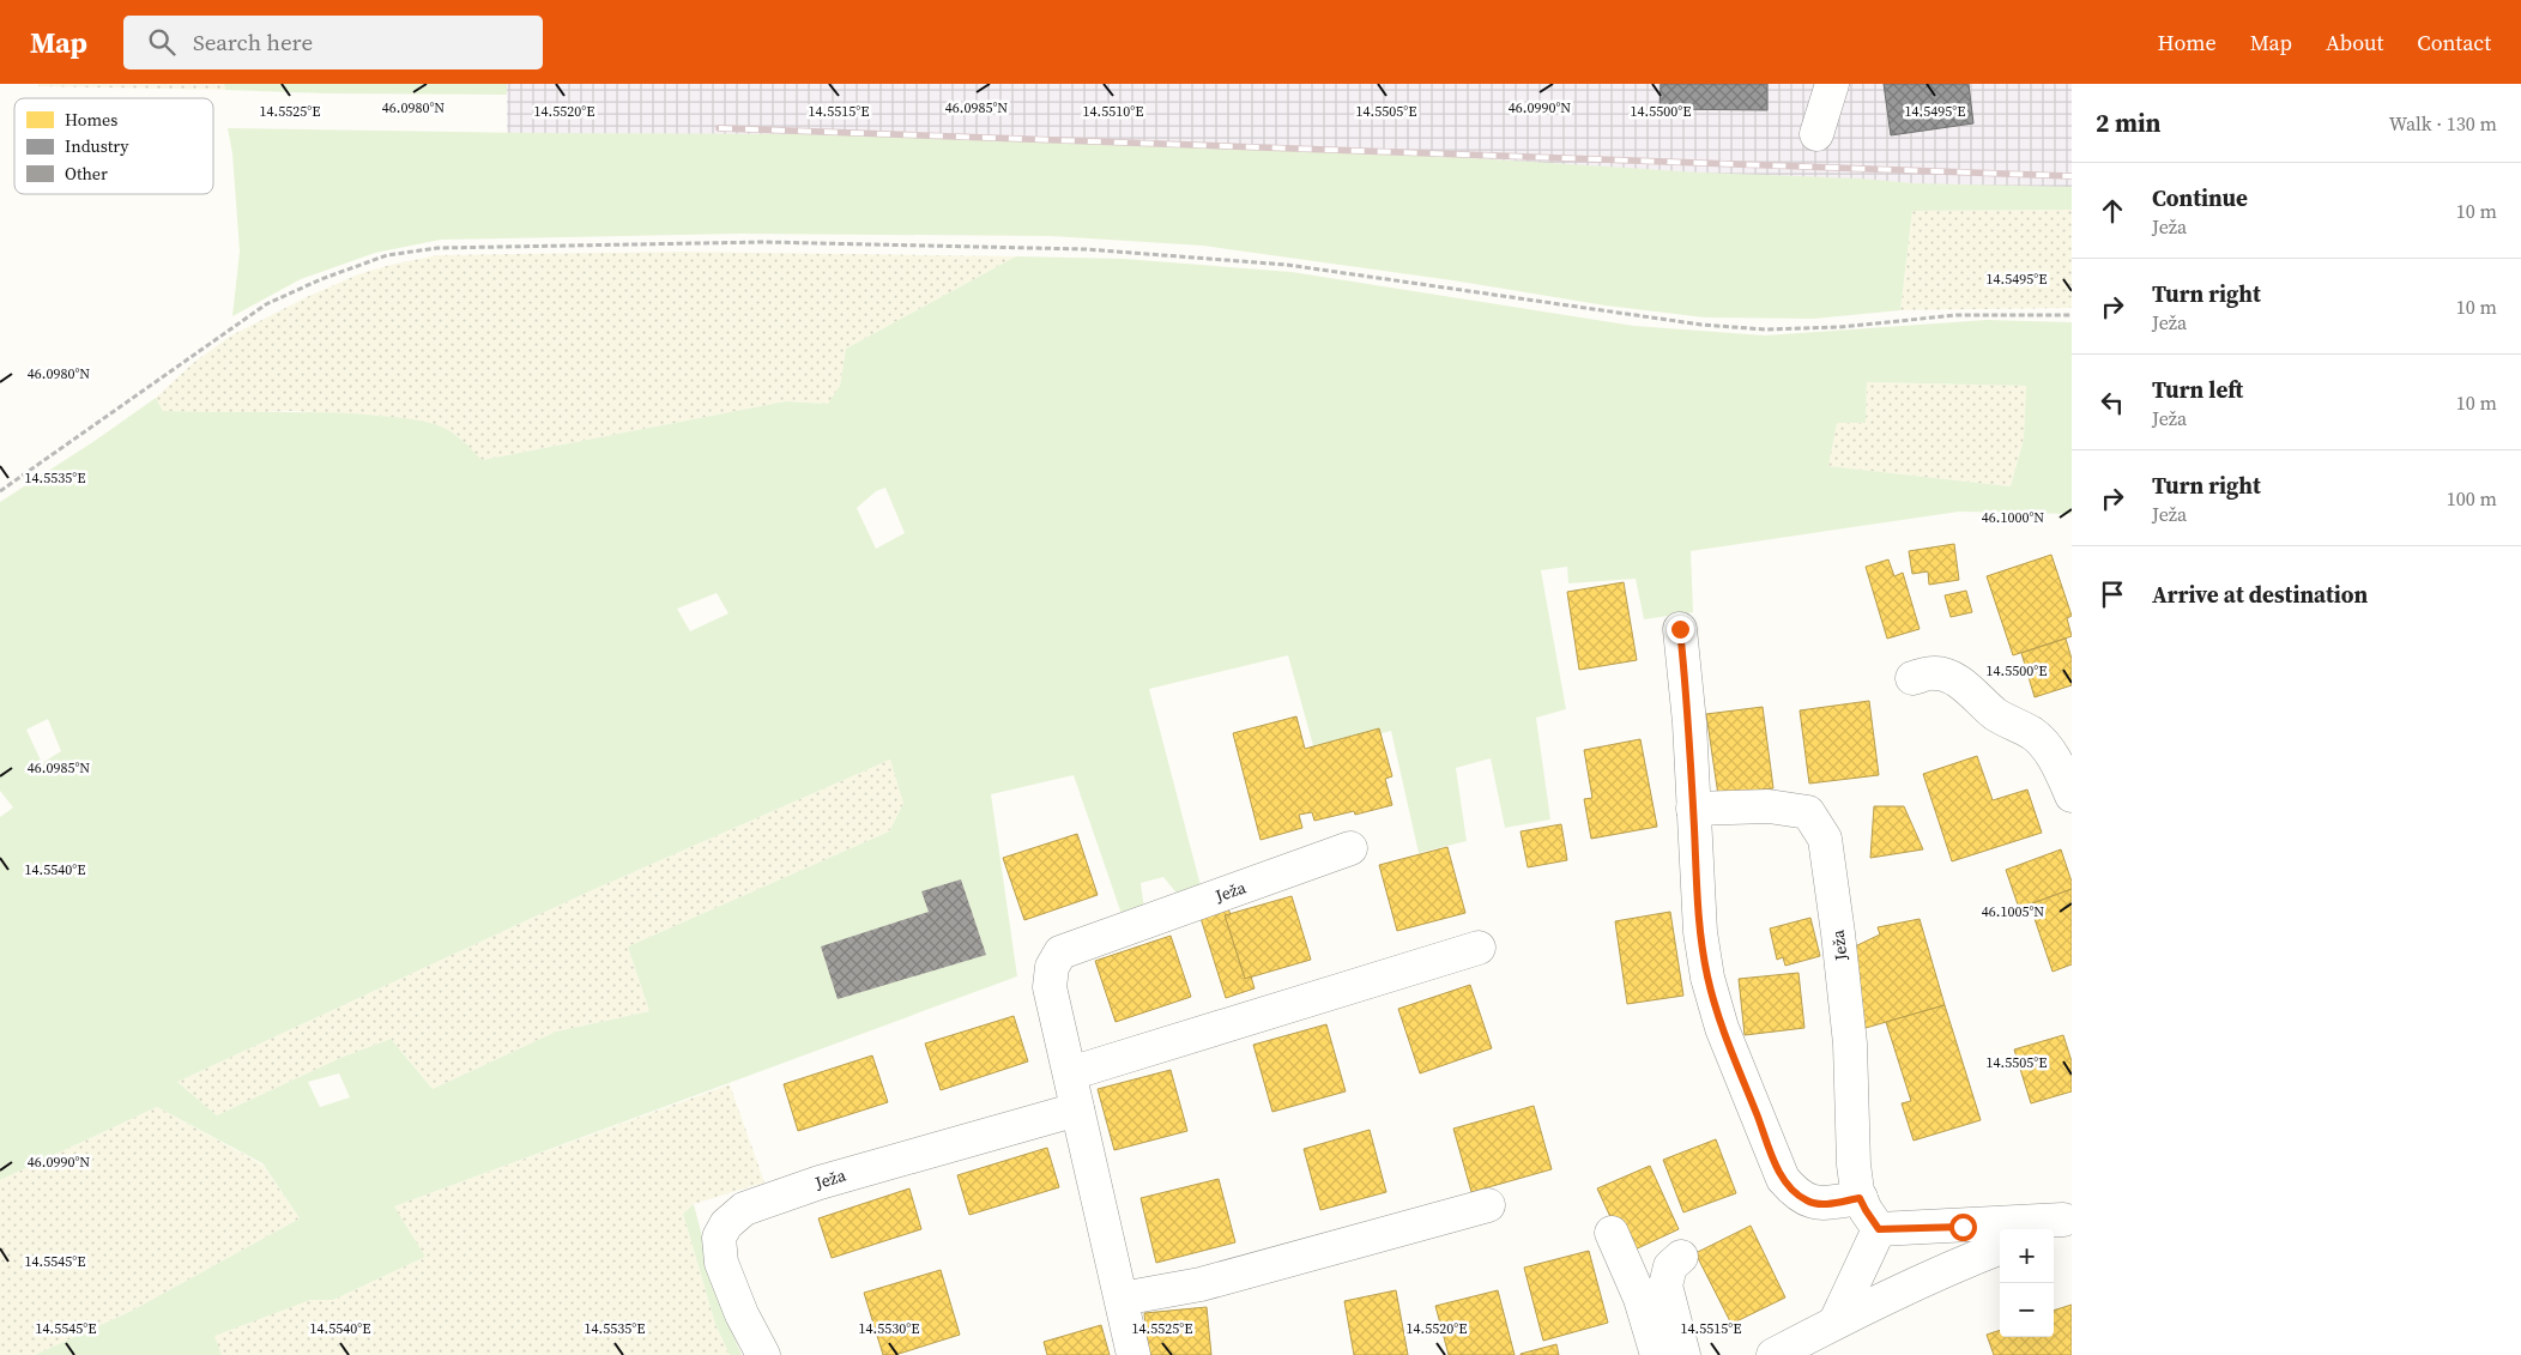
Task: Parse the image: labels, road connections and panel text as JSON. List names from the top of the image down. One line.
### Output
{"streets":{"street":["Ježa"]},"legend":["Homes","Industry","Other"],"page":{"header":"Map","search":"Search here","nav":["Home","Map","About","Contact"],"heading":["2 min","Walk · 130 m"],"list":[["Continue","Ježa","10 m"],["Turn right","Ježa","10 m"],["Turn left","Ježa","10 m"],["Turn right","Ježa","100 m"],"Arrive at destination"],"map_buttons":["+","−"]},"coordinates":["46.0980°N","46.0985°N","46.0990°N","14.5520°E","14.5515°E","14.5505°E","14.5500°E","14.5525°E","14.5510°E","14.5495°E","14.5535°E","46.1000°N","14.5540°E","46.1005°N","14.5545°E","14.5530°E"]}
